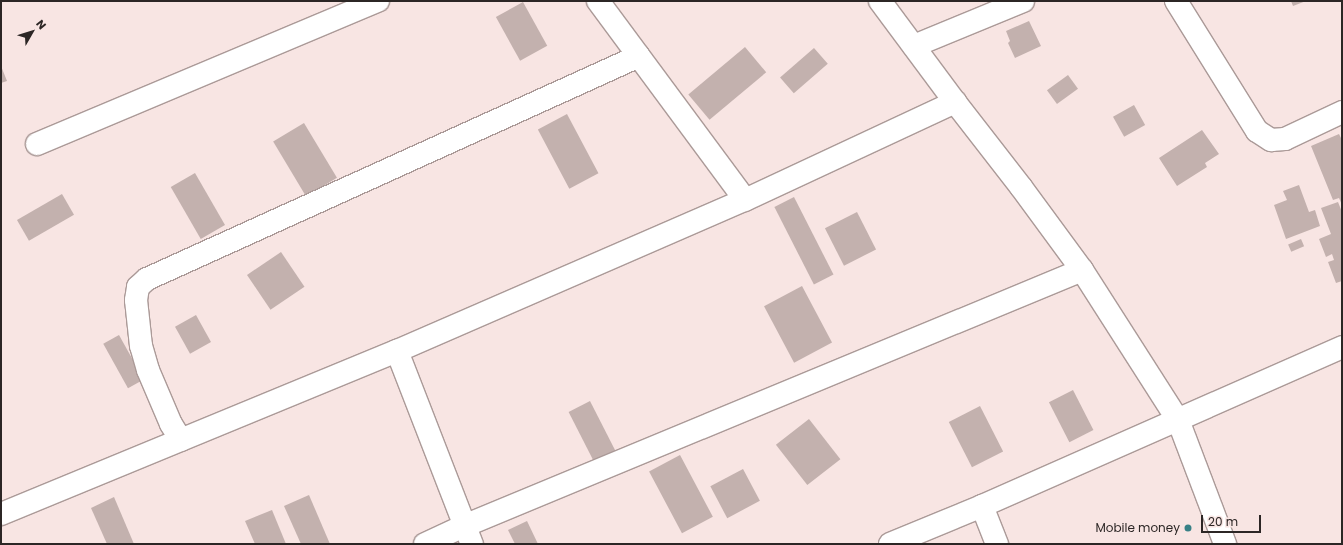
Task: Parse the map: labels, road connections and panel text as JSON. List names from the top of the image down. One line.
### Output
{"places":["Mobile money"],"scale_bar":"20 m","north":"top right"}
